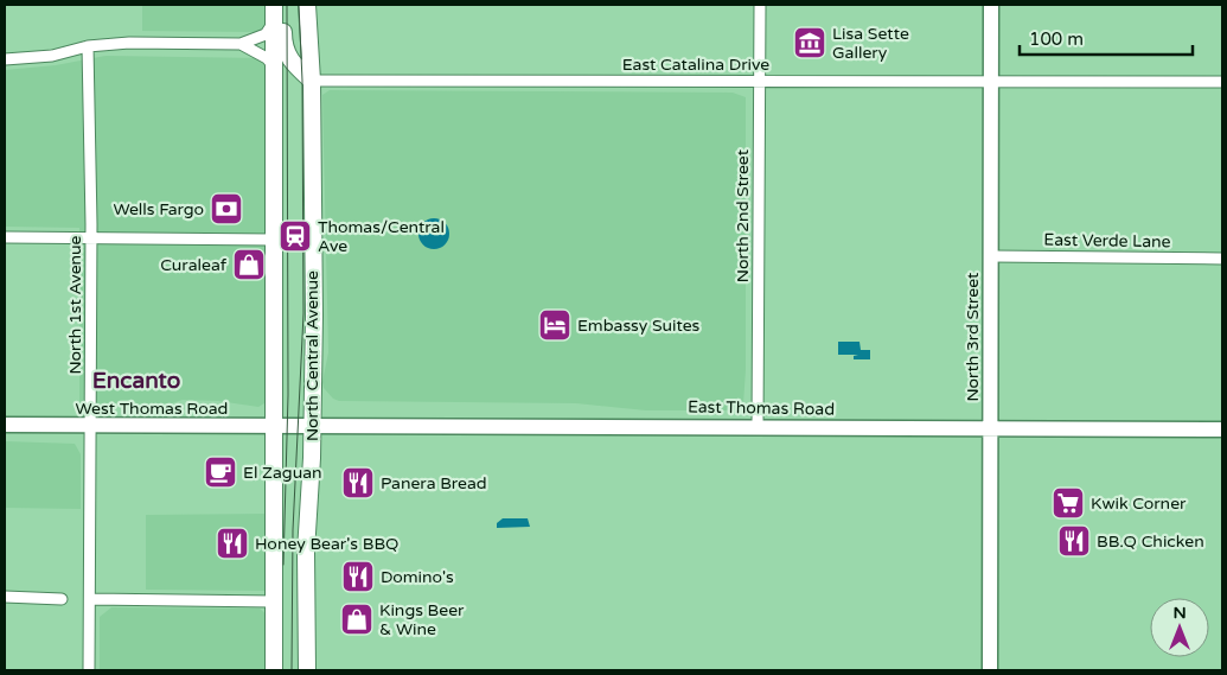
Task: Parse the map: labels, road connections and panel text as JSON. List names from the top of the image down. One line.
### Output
{"streets":{"main road":["North 3rd Street","North Central Avenue","West Thomas Road","East Thomas Road"],"street":["East Catalina Drive","North 2nd Street","East Verde Lane","North 1st Avenue"]},"crossings":[["East Catalina Drive","North 2nd Street"],["East Catalina Drive","North 3rd Street"],["East Catalina Drive","North Central Avenue"],["North 2nd Street","East Thomas Road"],["East Verde Lane","North 3rd Street"],["North 1st Avenue","West Thomas Road"],["North 3rd Street","East Thomas Road"],["North Central Avenue","West Thomas Road"],["North Central Avenue","East Thomas Road"],["West Thomas Road","East Thomas Road"]],"districts":["Encanto"],"places":{"museum":["Lisa Sette Gallery"],"bank":["Wells Fargo"],"station":["Thomas/Central Ave"],"shop":["Curaleaf","Kings Beer & Wine"],"hotel":["Embassy Suites"],"cafe":["El Zaguan"],"restaurant":["Panera Bread","BB.Q Chicken","Honey Bear's BBQ","Domino's"],"supermarket":["Kwik Corner"]},"scale_bar":"100 m","north":"top"}
